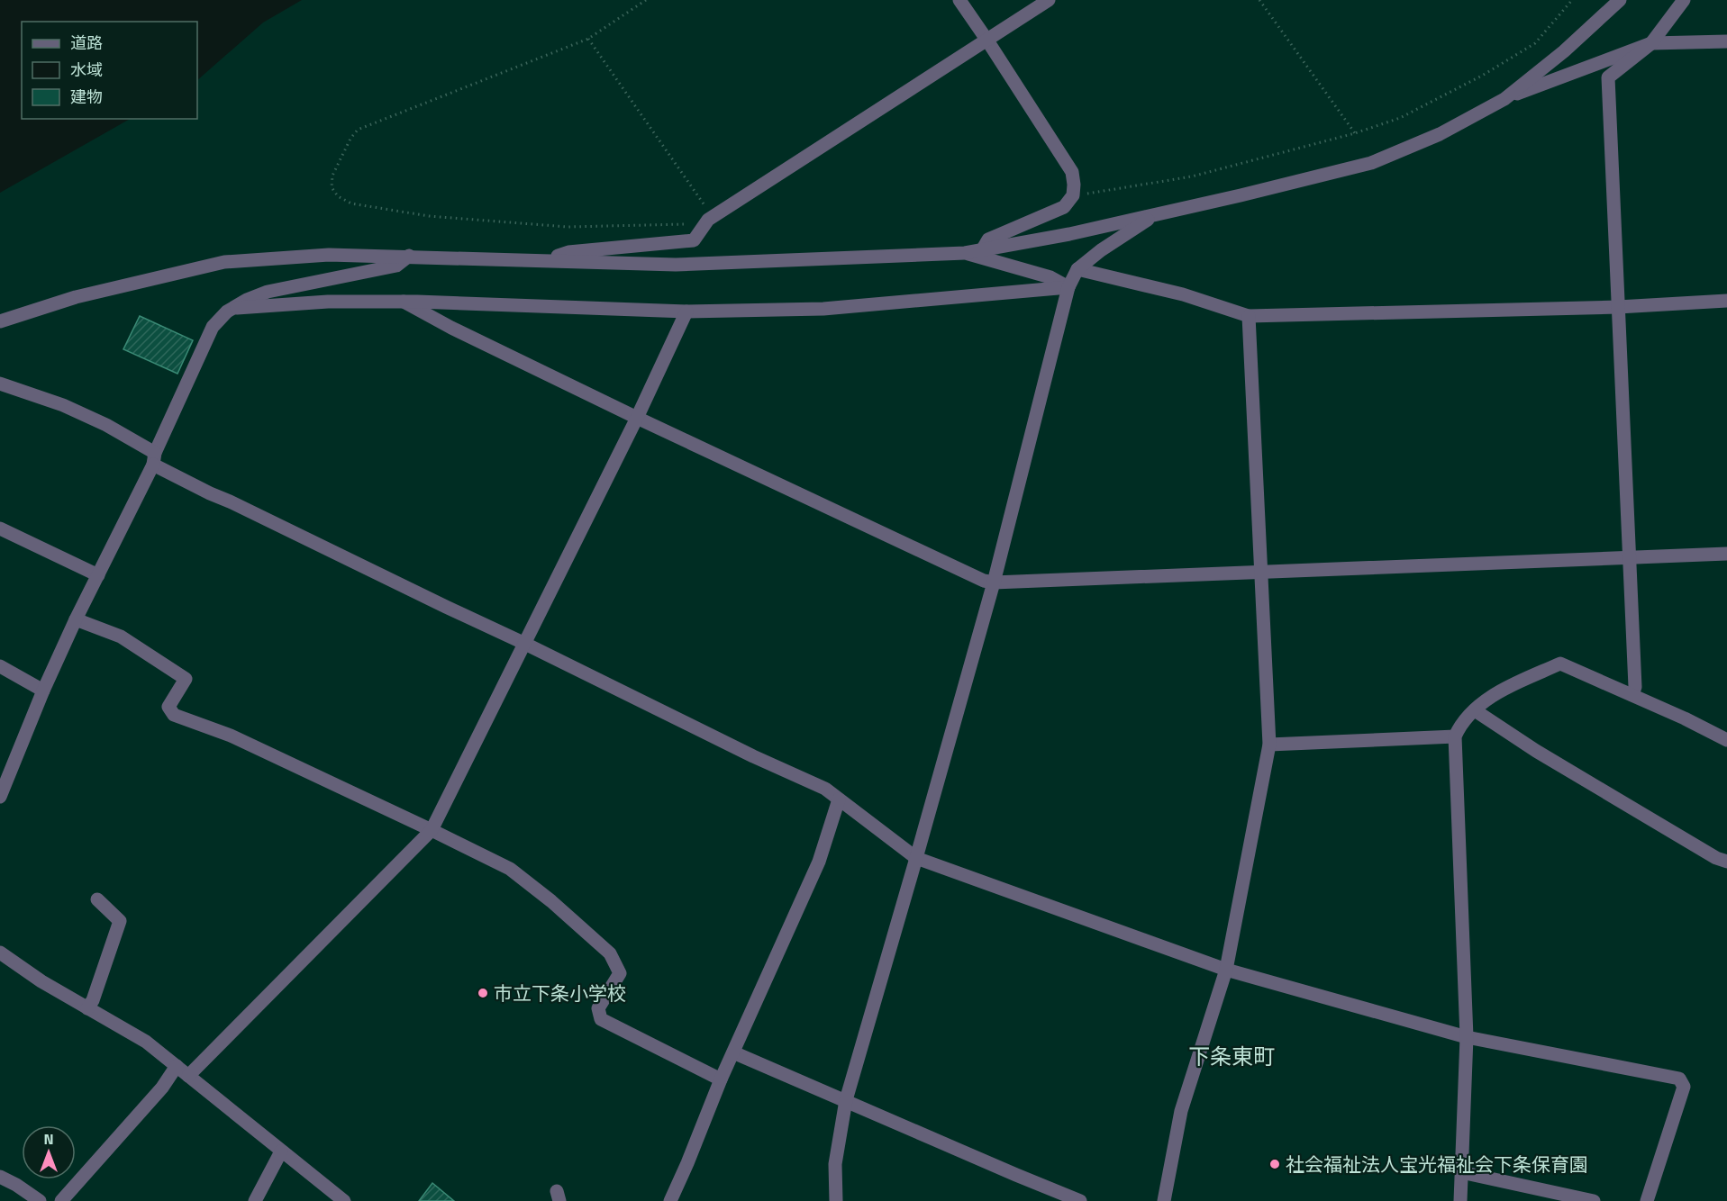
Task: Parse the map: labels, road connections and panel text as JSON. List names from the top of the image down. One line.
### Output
{"districts":["下条東町"],"places":["市立下条小学校","社会福祉法人宝光福祉会下条保育園"],"legend":["道路","水域","建物"],"north":"top"}
